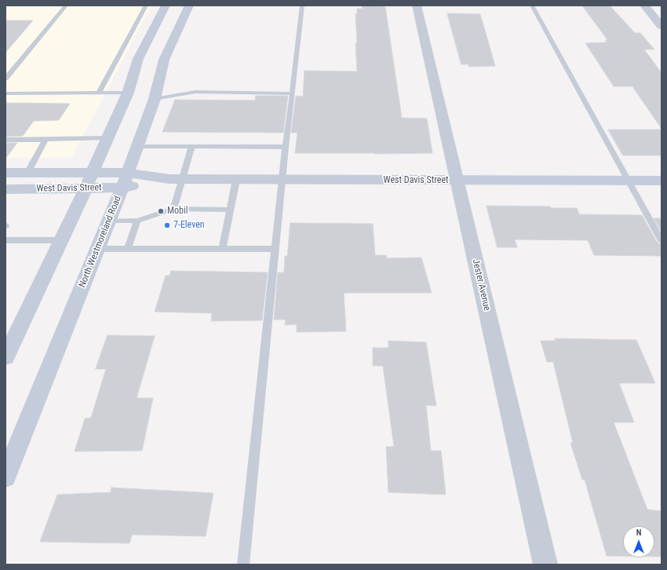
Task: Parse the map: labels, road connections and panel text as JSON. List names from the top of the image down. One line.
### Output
{"streets":{"main road":["West Davis Street","North Westmoreland Road"],"street":["Jester Avenue"]},"crossings":[["West Davis Street","North Westmoreland Road"],["West Davis Street","Jester Avenue"]],"places":["Mobil","7-Eleven"],"north":"top"}
